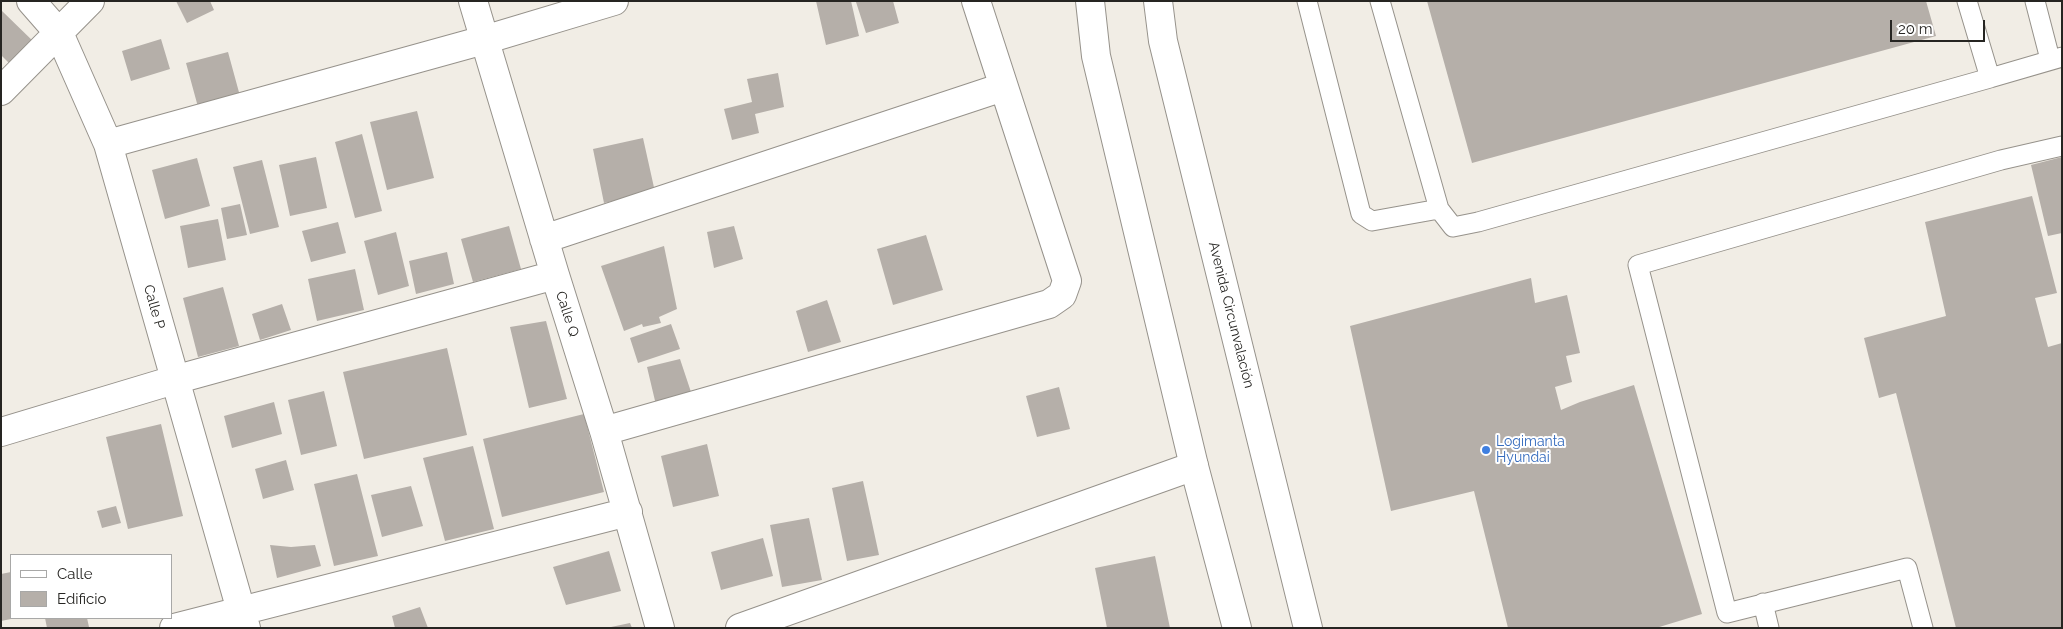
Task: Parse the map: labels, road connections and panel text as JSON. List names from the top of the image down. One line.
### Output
{"streets":{"main road":["Calle P","Calle Q","Avenida Circunvalación"]},"places":["Logimanta Hyundai"],"legend":["Calle","Edificio"],"scale_bar":"20 m"}
